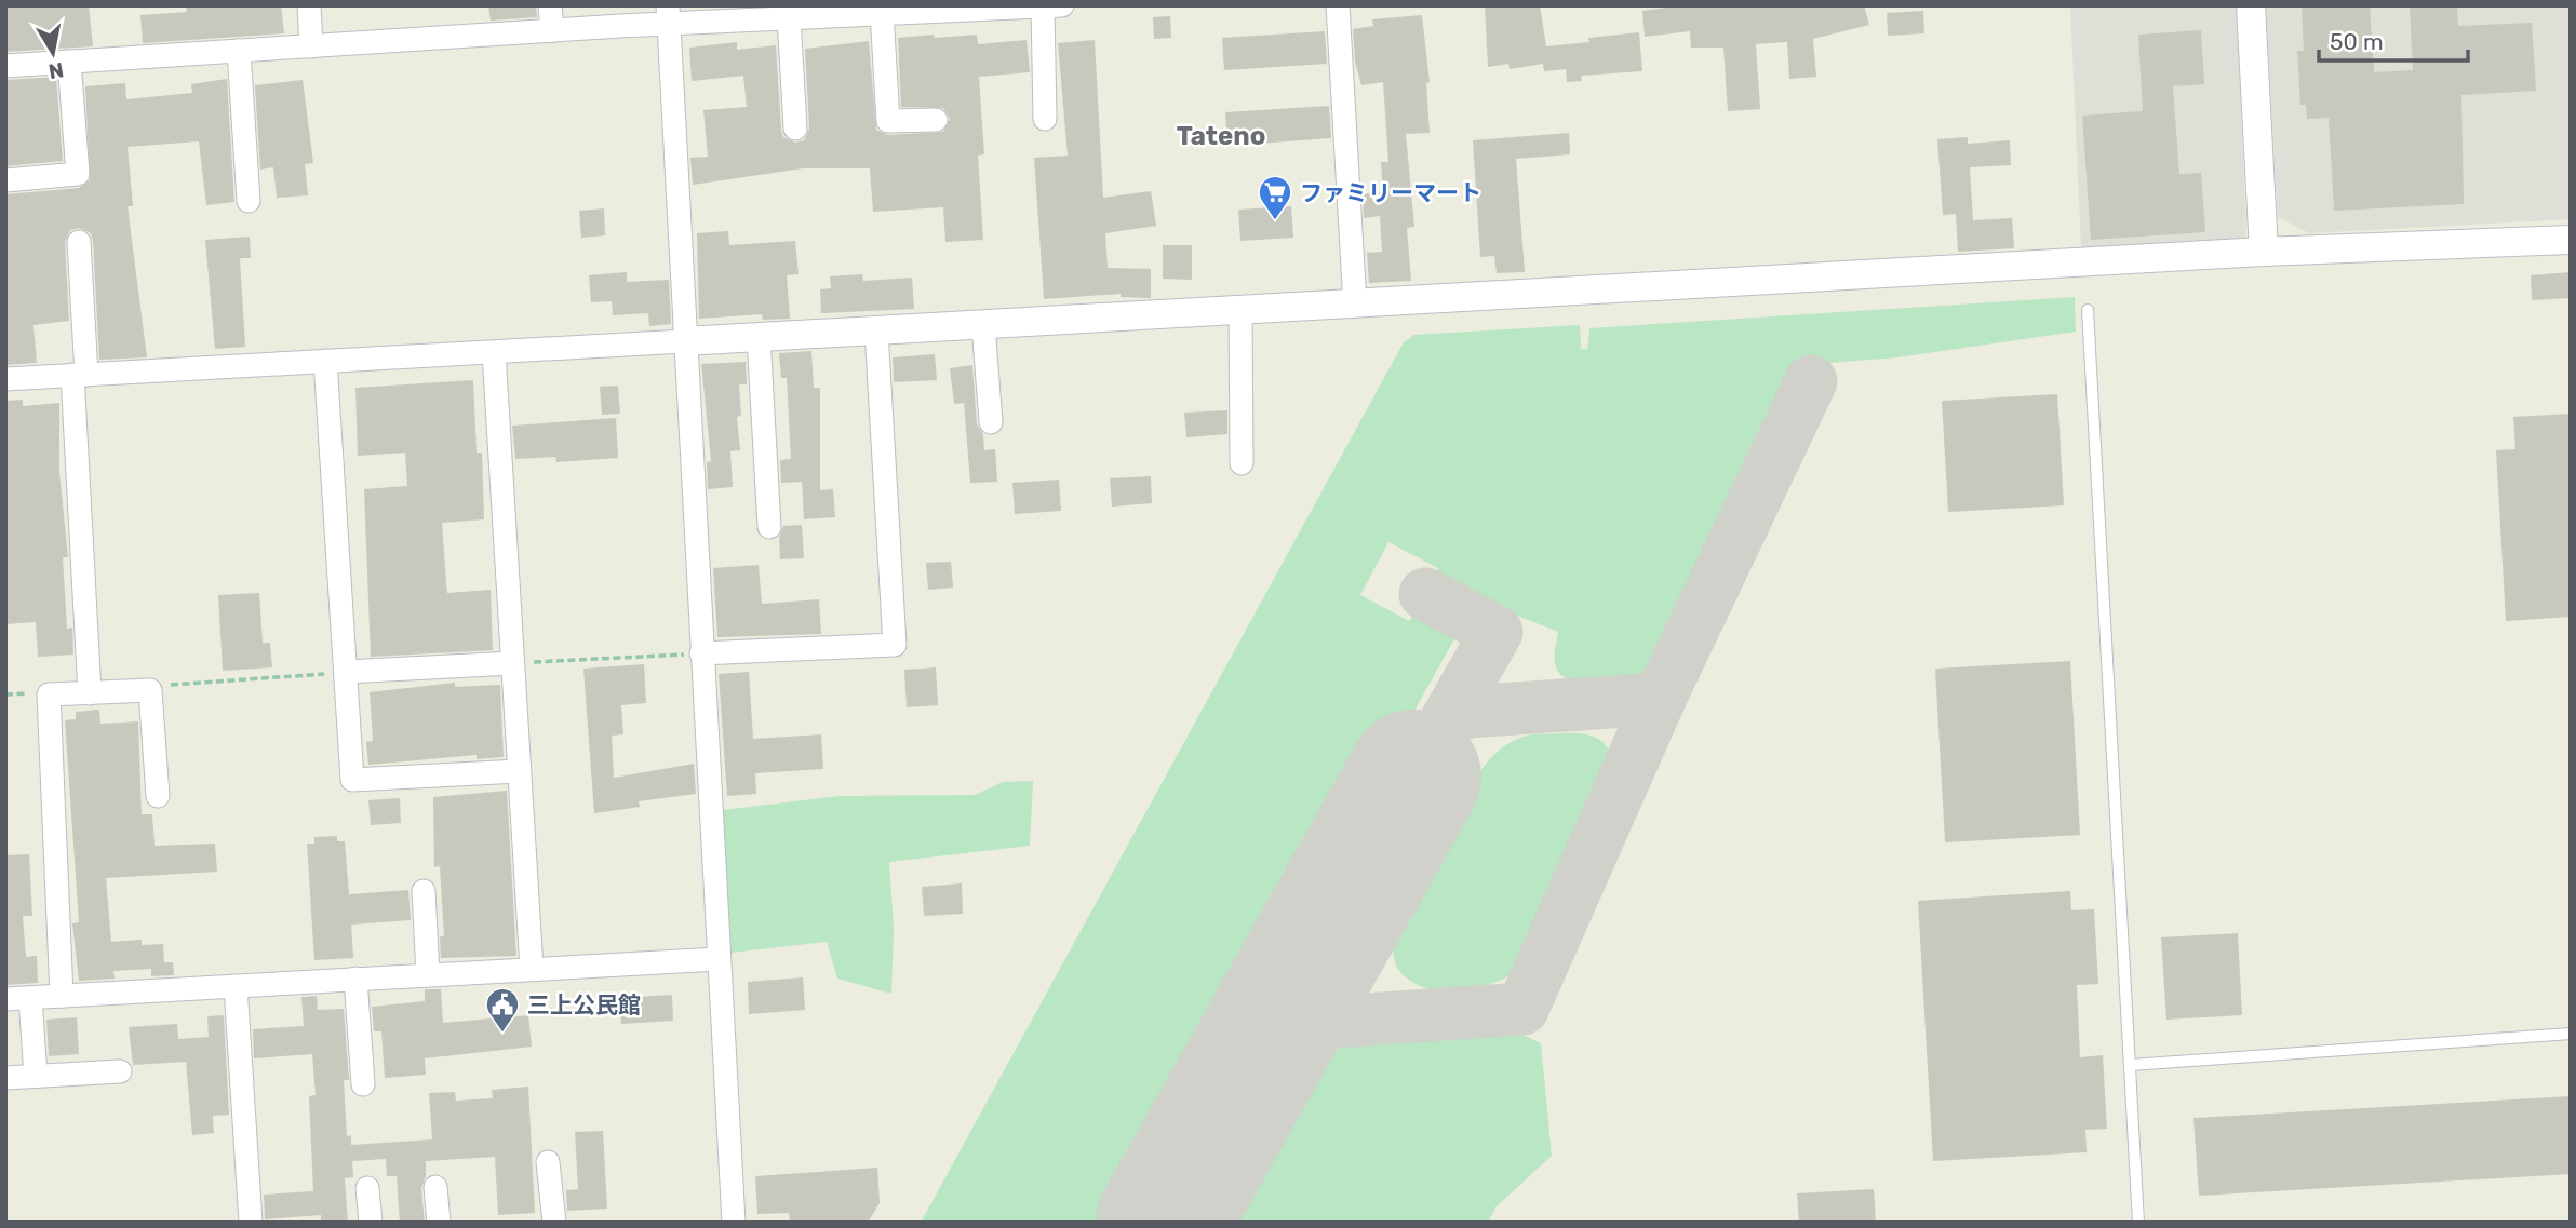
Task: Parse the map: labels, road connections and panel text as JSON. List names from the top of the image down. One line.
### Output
{"districts":["Tateno"],"places":{"supermarket":["ファミリーマート"],"public building":["三上公民館"]},"scale_bar":"50 m","north":"bottom"}
